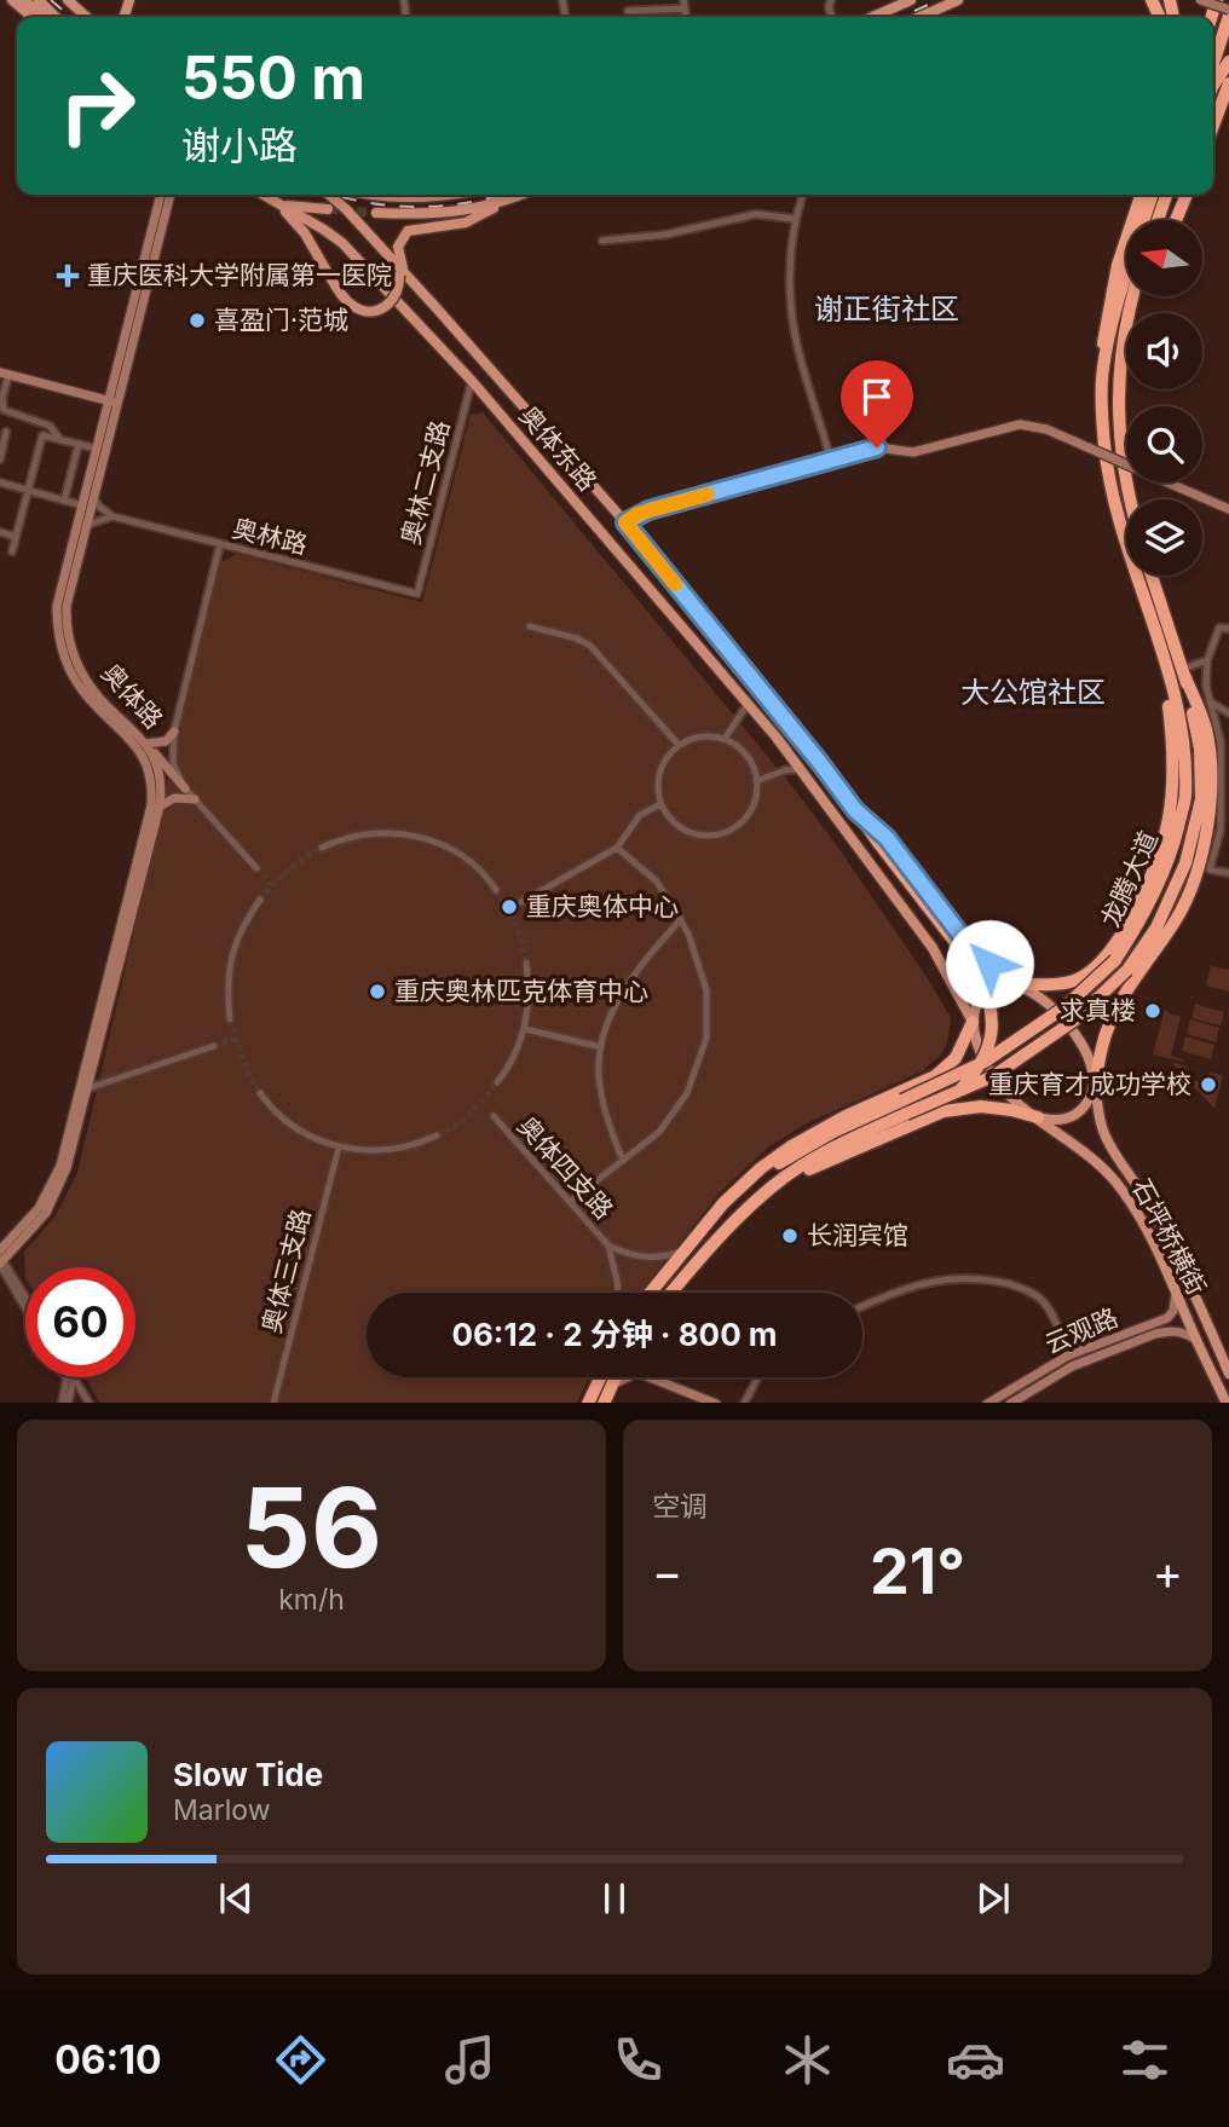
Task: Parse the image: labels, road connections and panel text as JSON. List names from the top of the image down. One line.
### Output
{"streets":{"highway":["龙腾大道"],"main road":["奥体东路","奥体路","石坪桥横街","云观路"],"street":["奥林二支路","奥林路","奥体四支路","奥体三支路"]},"crossings":[["奥体东路","奥林二支路"],["奥体东路","石坪桥横街"],["奥林二支路","奥林路"]],"districts":["谢正街社区","大公馆社区"],"places":{"health":["重庆医科大学附属第一医院"],"other":["喜盈门·范城","重庆奥体中心","重庆奥林匹克体育中心","求真楼","重庆育才成功学校","长润宾馆"]},"north":"left","page":{"turn":["550 m","谢小路"],"limit":"60","trip":"06:12 · 2 分钟 · 800 m","tile":[["56","km/h"],"空调"],"heat":["−","21°","+"],"song":["Slow Tide","Marlow"],"tabs":"06:10"}}
